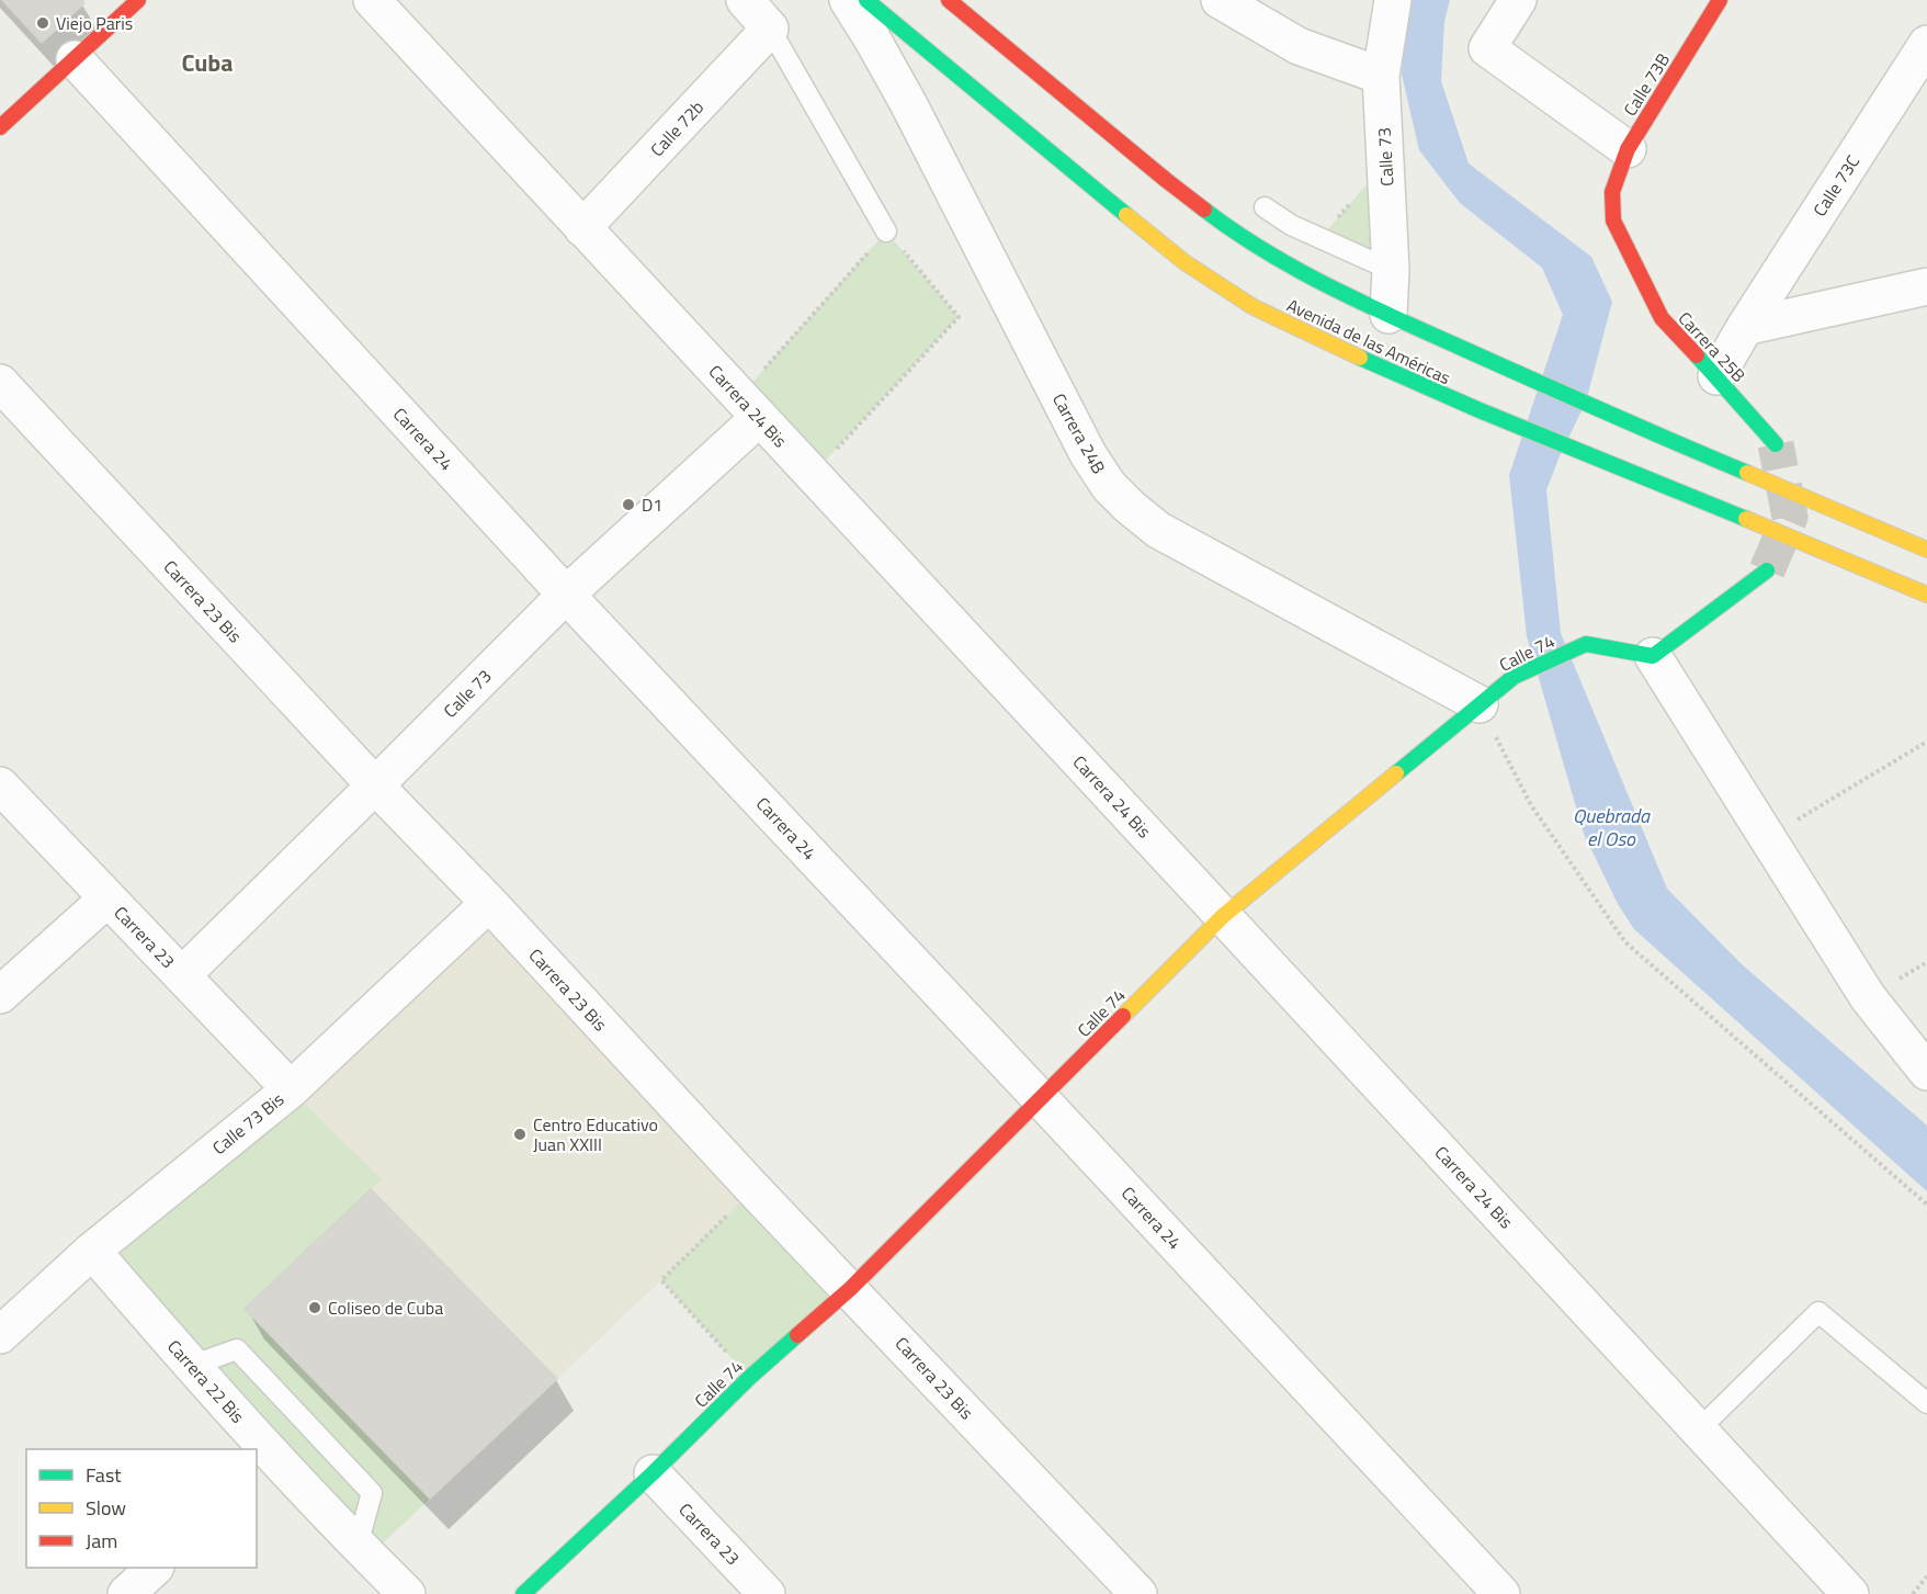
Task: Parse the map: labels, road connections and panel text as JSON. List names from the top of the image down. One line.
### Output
{"streets":{"street":["Calle 73B","Calle 72b","Calle 73","Calle 73C","Avenida de las Américas","Carrera 25B","Carrera 24 Bis","Carrera 24B","Carrera 24","Carrera 23 Bis","Calle 74","Carrera 23","Calle 73 Bis","Carrera 22 Bis"]},"crossings":[["Calle 73B","Carrera 25B"],["Calle 72b","Carrera 24 Bis"],["Calle 73","Avenida de las Américas"],["Calle 73","Carrera 24 Bis"],["Calle 73","Carrera 24"],["Calle 73","Carrera 23 Bis"],["Calle 73","Carrera 23"],["Calle 73C","Carrera 25B"],["Carrera 24 Bis","Calle 74"],["Carrera 24B","Calle 74"],["Carrera 24","Calle 74"],["Carrera 23 Bis","Calle 74"],["Carrera 23 Bis","Calle 73 Bis"],["Calle 74","Carrera 23"],["Carrera 23","Calle 73 Bis"],["Calle 73 Bis","Carrera 22 Bis"]],"districts":["Cuba"],"water":["Quebrada el Oso"],"places":["Viejo Paris","D1","Centro Educativo Juan XXIII","Coliseo de Cuba"],"legend":["Fast","Slow","Jam"]}
